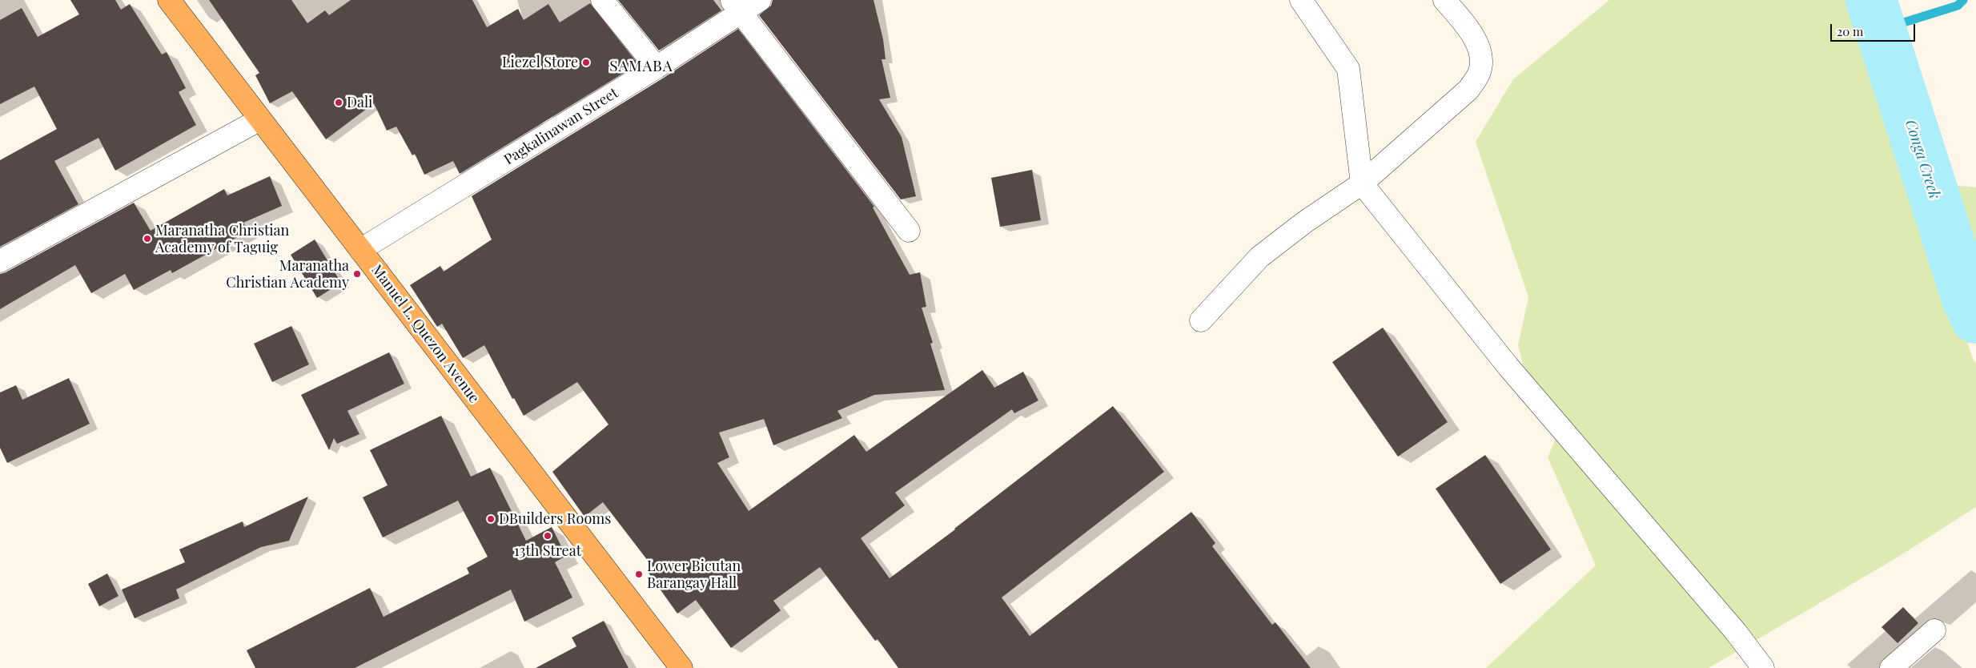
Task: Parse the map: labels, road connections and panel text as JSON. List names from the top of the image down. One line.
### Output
{"streets":{"main road":["Manuel L. Quezon Avenue"],"street":["Pagkalinawan Street"]},"crossings":[["Pagkalinawan Street","Manuel L. Quezon Avenue"]],"districts":["SAMABA"],"water":["Conga Creek"],"places":["Liezel Store","Dali","Maranatha Christian Academy of Taguig","Maranatha Christian Academy","DBuilders Rooms","13th Streat","Lower Bicutan Barangay Hall"],"scale_bar":"20 m"}
